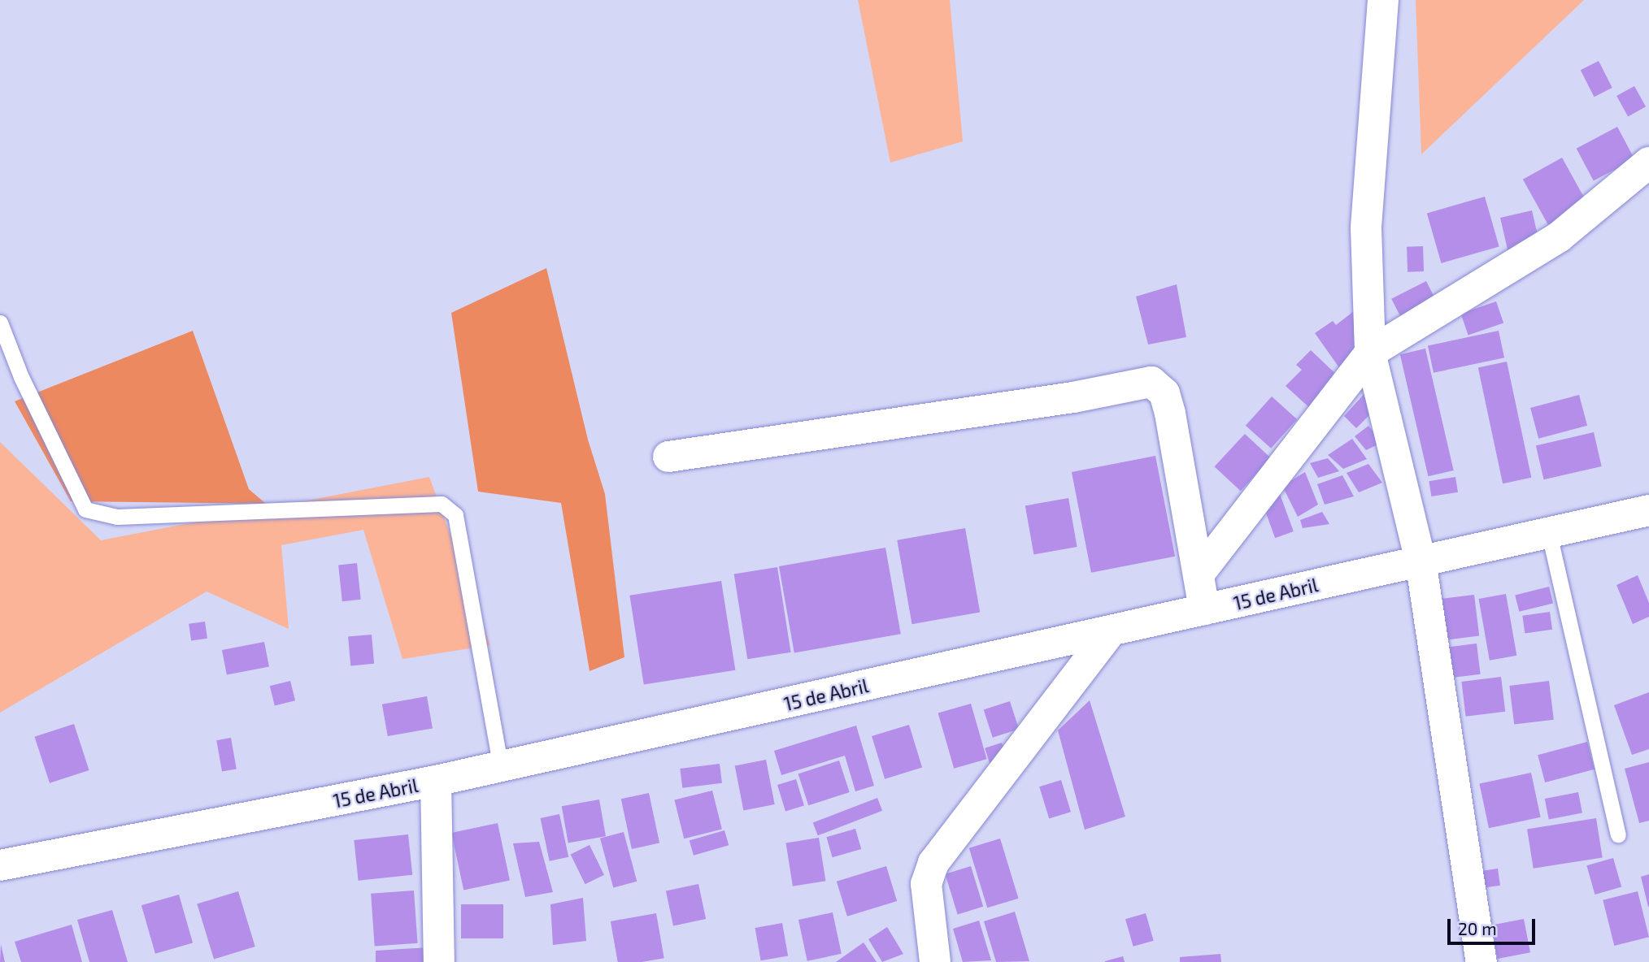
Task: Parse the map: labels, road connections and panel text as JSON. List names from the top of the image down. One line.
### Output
{"streets":{"street":["15 de Abril"]},"scale_bar":"20 m"}
